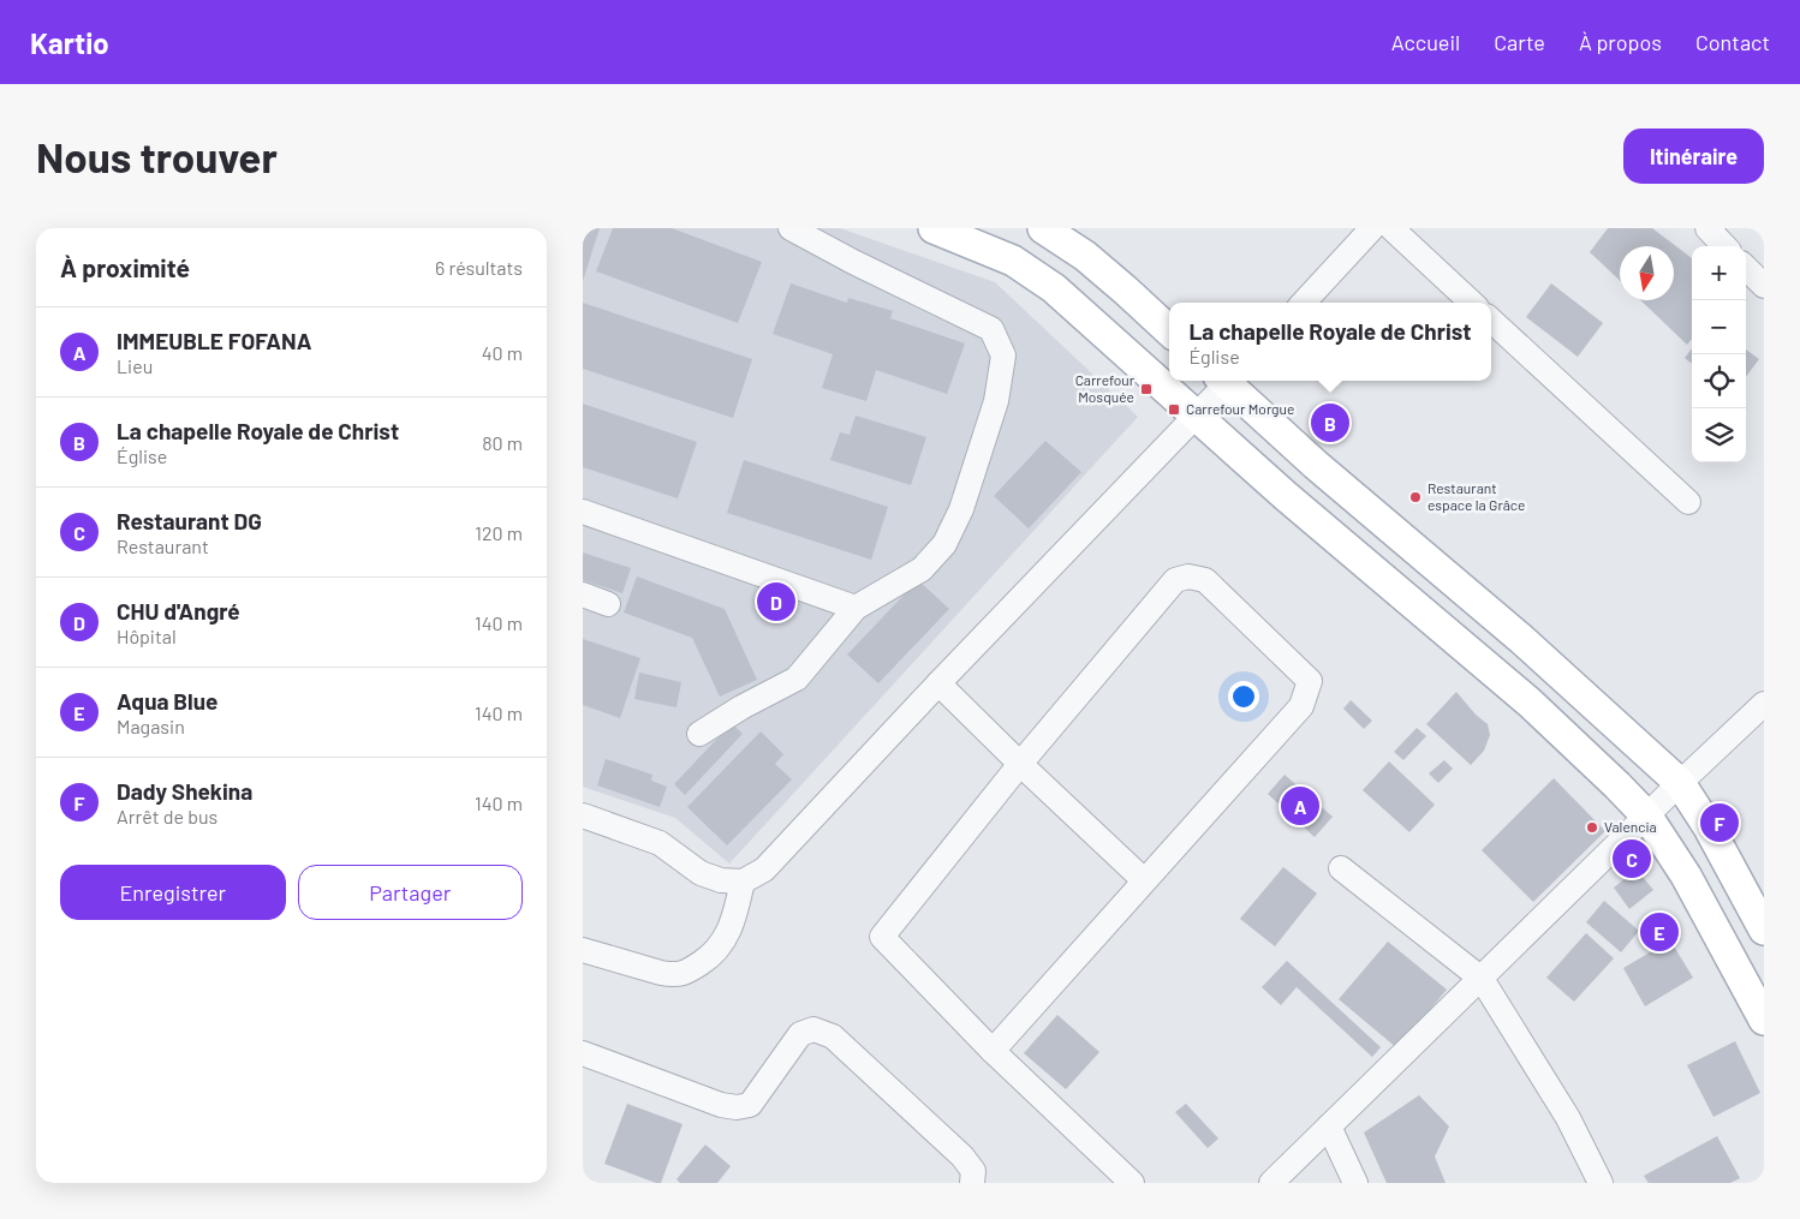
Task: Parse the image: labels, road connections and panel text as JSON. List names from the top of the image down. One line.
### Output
{"places":{"transit":["Carrefour Mosquée","Carrefour Morgue"],"other":["Restaurant espace la Grâce","Valencia"]},"north":"bottom","page":{"header":"Kartio","nav":["Accueil","Carte","À propos","Contact"],"buttons":["Itinéraire",["Enregistrer","Partager"]],"title":"Nous trouver","heading":["À proximité","6 résultats"],"map_buttons":["+","−"],"popup":["La chapelle Royale de Christ","Église"],"list":[{"mark":"A","name":"IMMEUBLE FOFANA","note":"Lieu","value":"40 m"},{"mark":"B","name":"La chapelle Royale de Christ","note":"Église","value":"80 m"},{"mark":"C","name":"Restaurant DG","note":"Restaurant","value":"120 m"},{"mark":"D","name":"CHU d'Angré","note":"Hôpital","value":"140 m"},{"mark":"E","name":"Aqua Blue","note":"Magasin","value":"140 m"},{"mark":"F","name":"Dady Shekina","note":"Arrêt de bus","value":"140 m"}],"pins":["B","D","A","F","C","E"]}}
